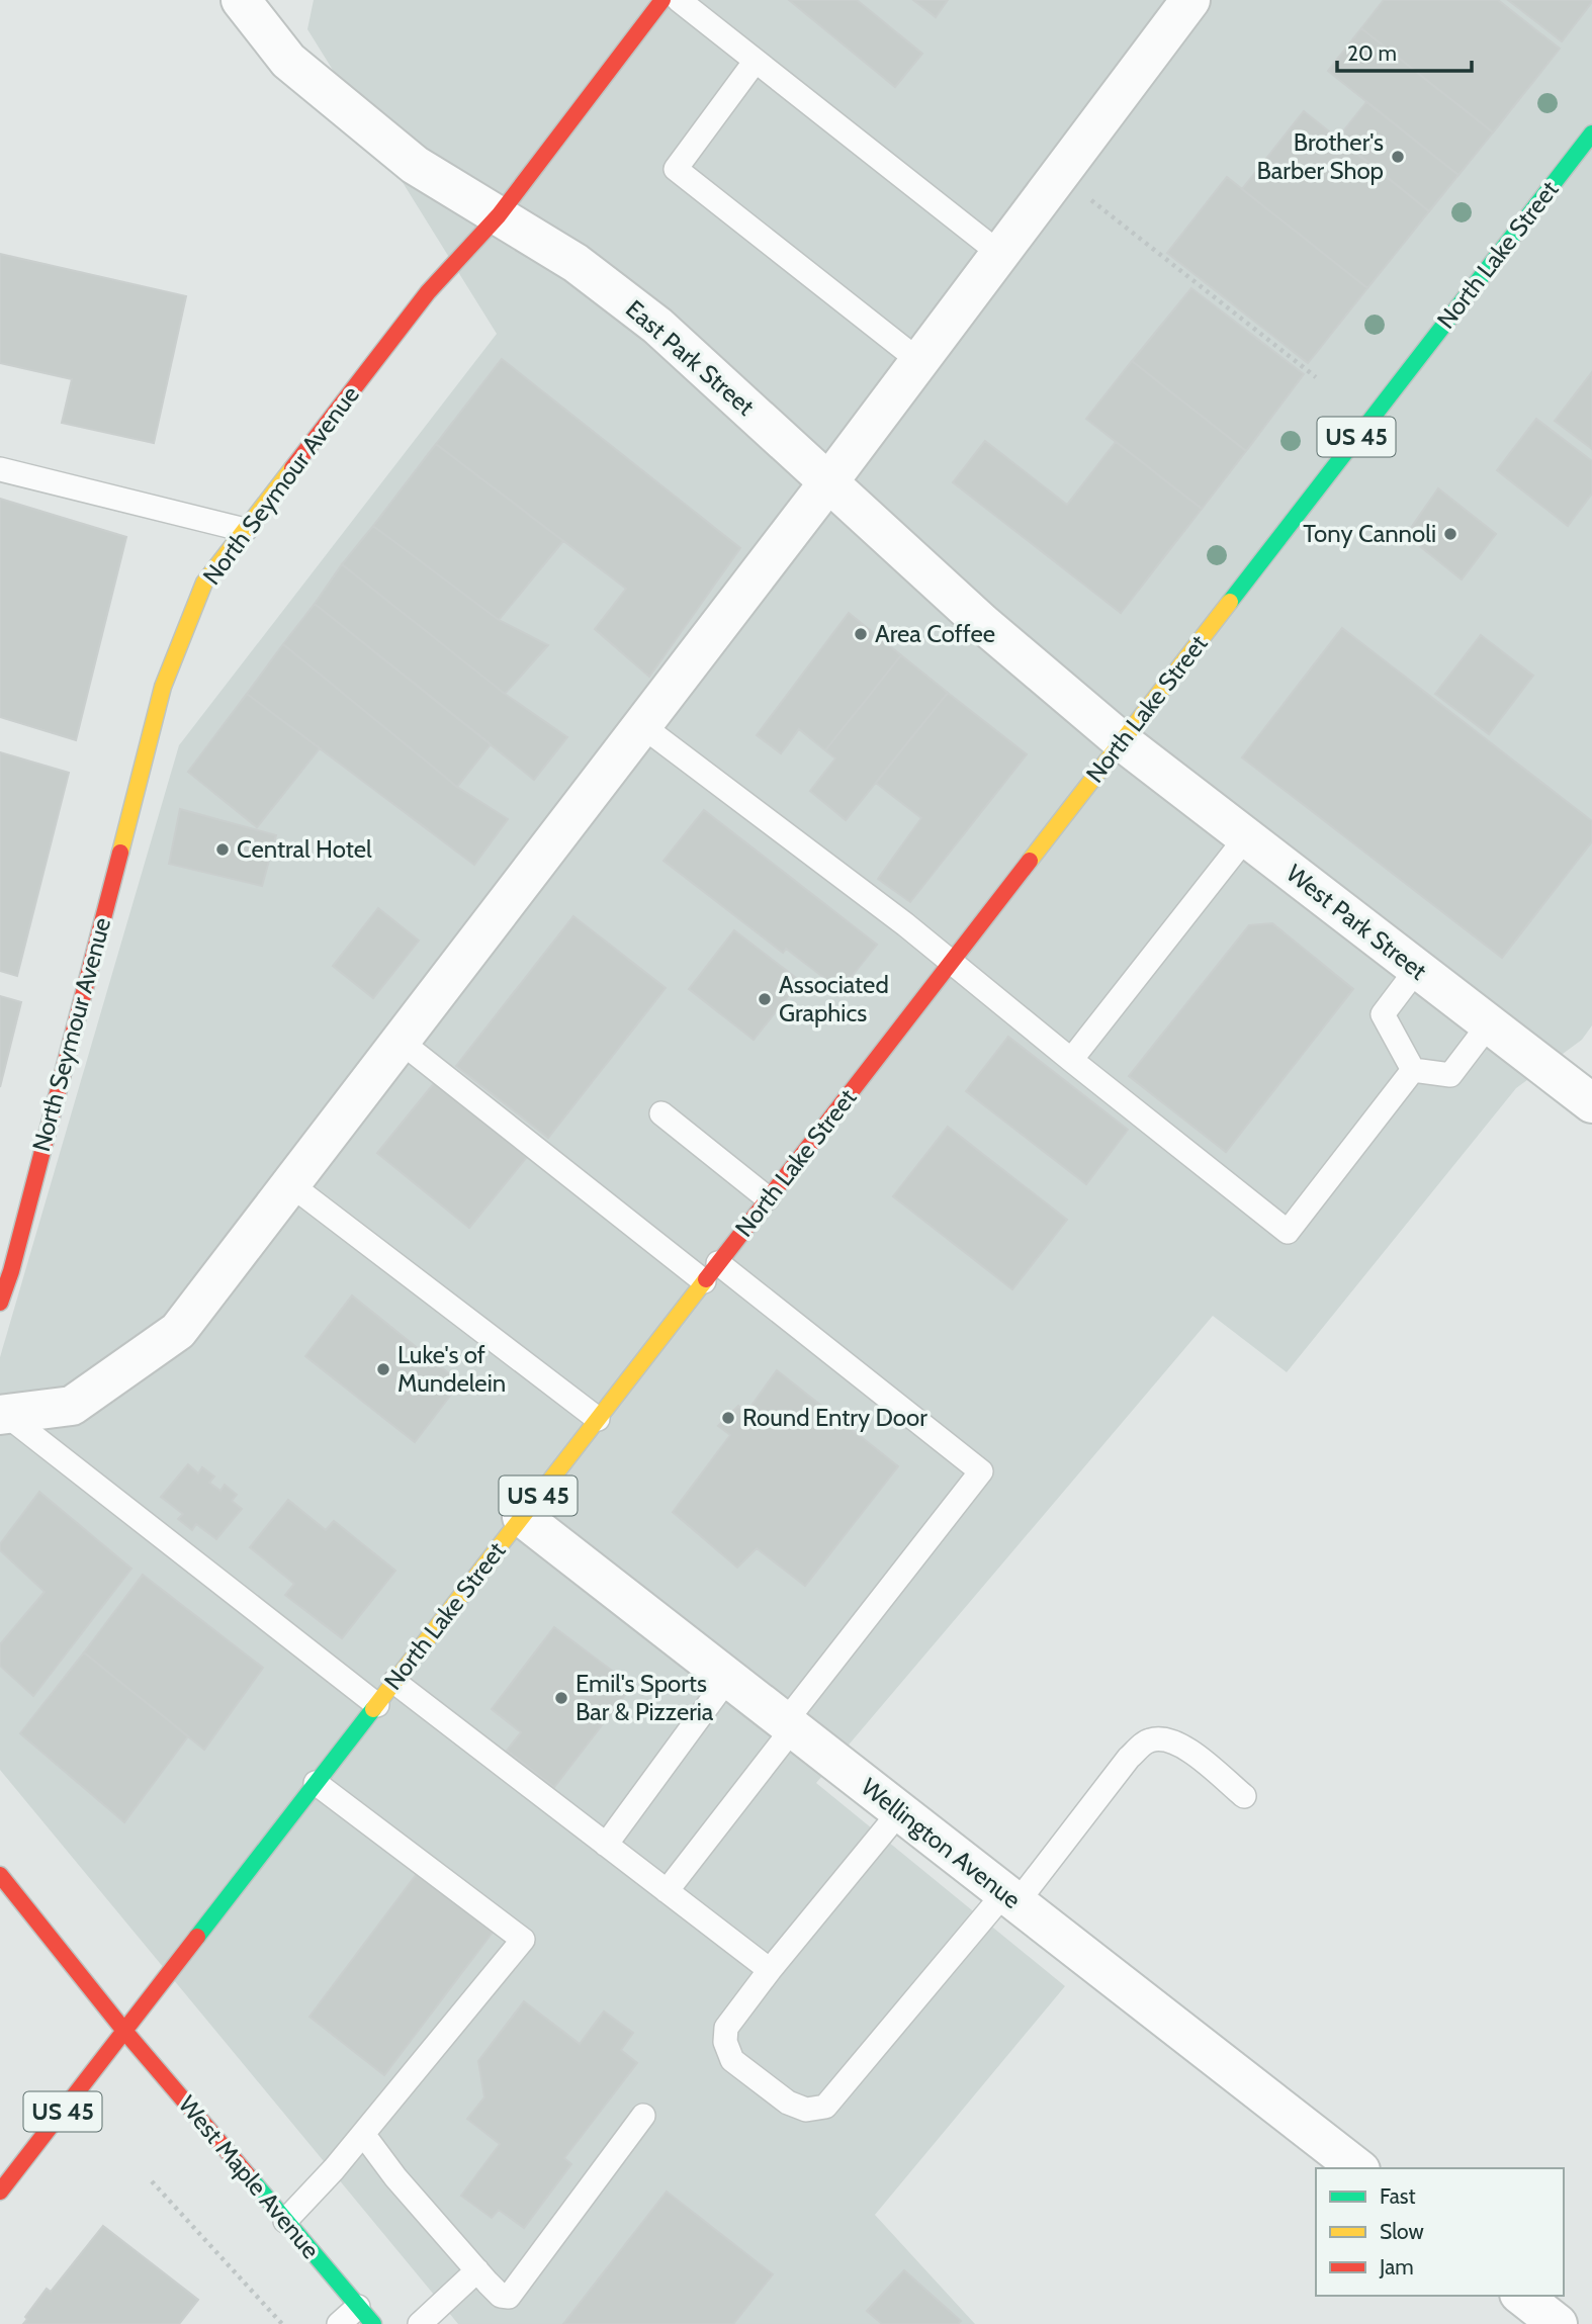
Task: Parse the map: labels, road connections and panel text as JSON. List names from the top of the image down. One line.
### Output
{"streets":{"main road":["North Lake Street","US 45","North Seymour Avenue","West Maple Avenue"],"street":["East Park Street","West Park Street","Wellington Avenue"]},"crossings":[["North Lake Street","East Park Street"],["North Lake Street","West Park Street"],["North Lake Street","Wellington Avenue"],["North Lake Street","West Maple Avenue"],["East Park Street","North Seymour Avenue"],["East Park Street","West Park Street"]],"places":["Brother's Barber Shop","Tony Cannoli","Area Coffee","Central Hotel","Associated Graphics","Luke's of Mundelein","Round Entry Door","Emil's Sports Bar & Pizzeria"],"legend":["Fast","Slow","Jam"],"scale_bar":"20 m"}
